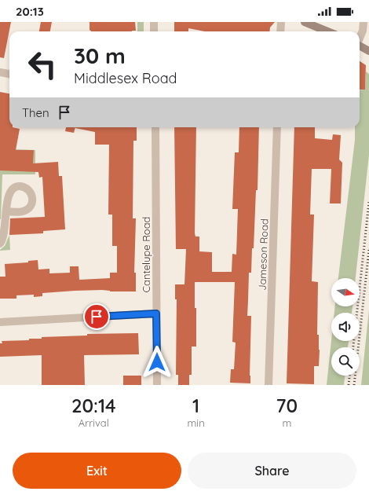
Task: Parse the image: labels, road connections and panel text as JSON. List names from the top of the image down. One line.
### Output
{"streets":{"street":["Cantelupe Road","Jameson Road"]},"north":"right","page":{"status":"20:13","turn":["30 m","Middlesex Road"],"then":"Then","eta":["20:14","Arrival","1","min","70","m"],"buttons":["Exit","Share"]}}
